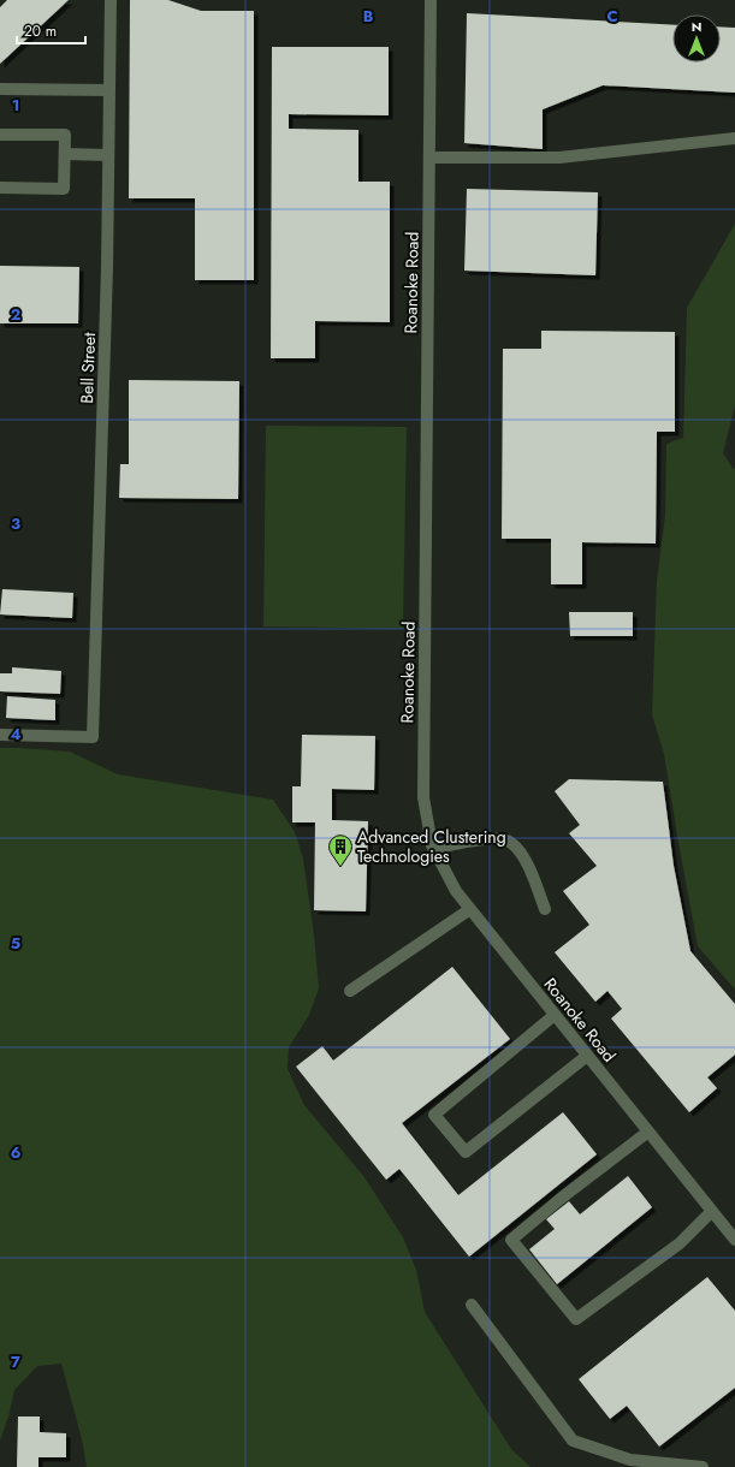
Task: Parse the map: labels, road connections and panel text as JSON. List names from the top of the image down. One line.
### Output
{"streets":{"street":["Roanoke Road","Bell Street"]},"places":{"building":["Advanced Clustering Technologies"]},"scale_bar":"20 m","north":"top","grid":{"columns":["B","C"],"rows":["1","2","3","4","5","6","7"]}}
